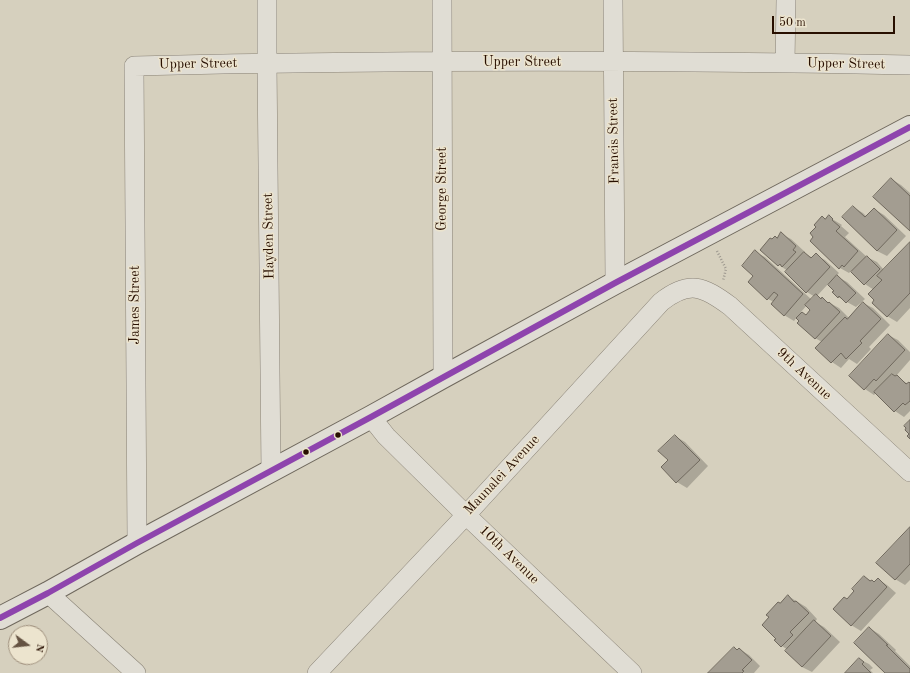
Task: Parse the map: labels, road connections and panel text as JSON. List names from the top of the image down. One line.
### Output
{"streets":{"street":["Upper Street","Francis Street","George Street","Hayden Street","James Street","9th Avenue","Maunalei Avenue","10th Avenue"]},"crossings":[["Upper Street","Francis Street"],["Upper Street","George Street"],["Upper Street","Hayden Street"],["Upper Street","James Street"],["9th Avenue","Maunalei Avenue"],["Maunalei Avenue","10th Avenue"]],"scale_bar":"50 m","north":"right"}
